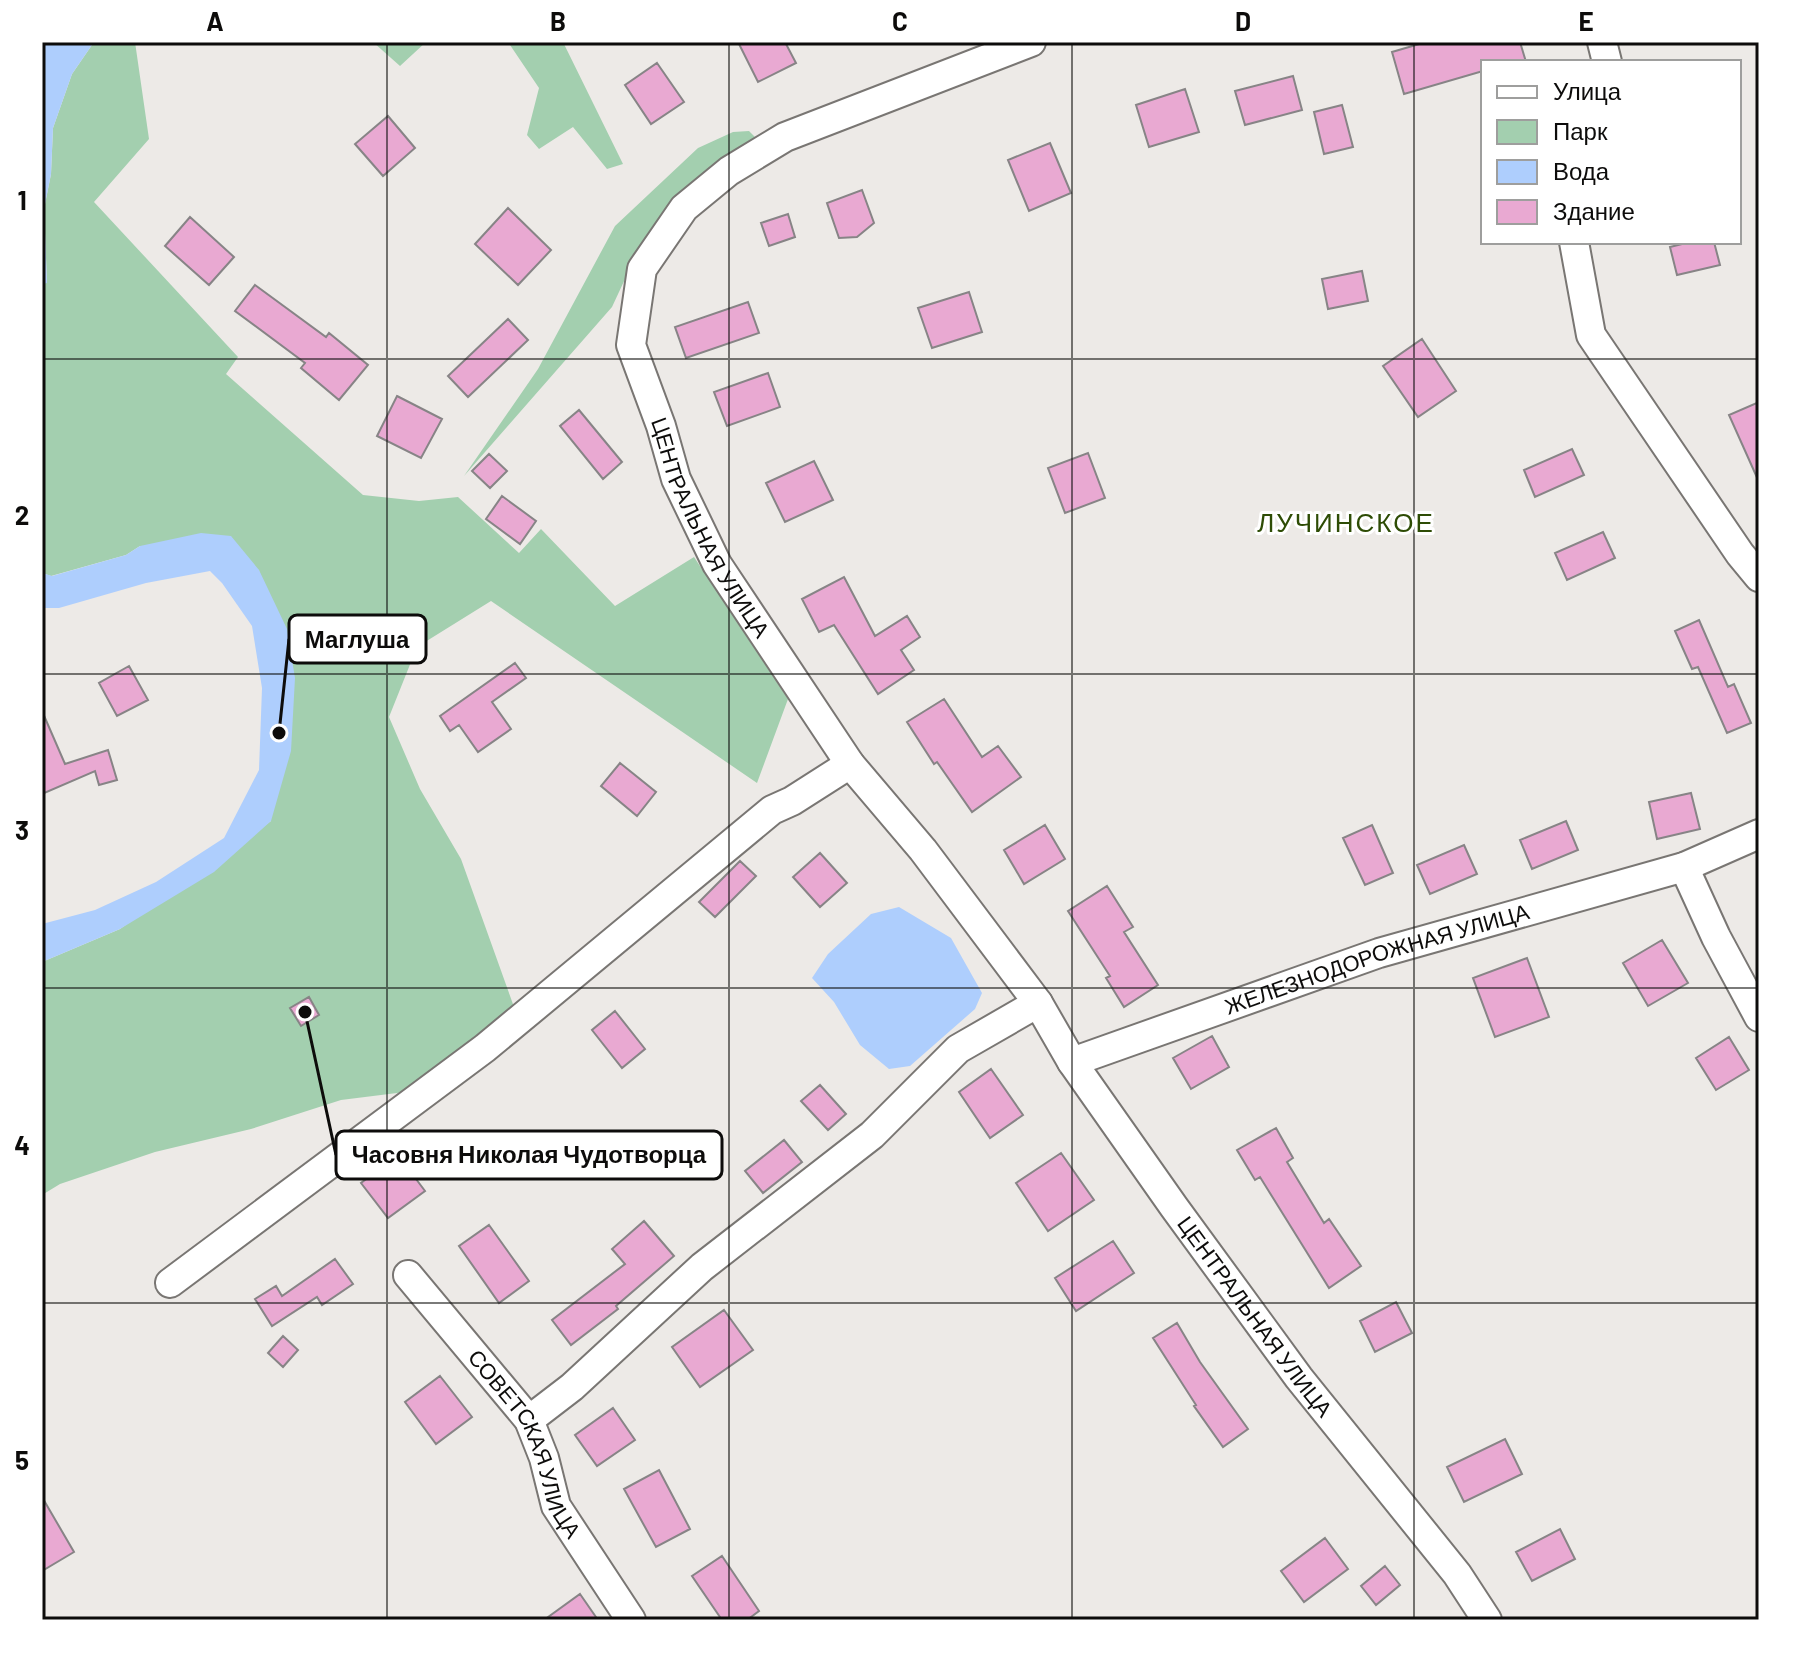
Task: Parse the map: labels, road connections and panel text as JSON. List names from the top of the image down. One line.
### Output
{"streets":{"street":["ЦЕНТРАЛЬНАЯ УЛИЦА","ЖЕЛЕЗНОДОРОЖНАЯ УЛИЦА","СОВЕТСКАЯ УЛИЦА"]},"crossings":[["ЦЕНТРАЛЬНАЯ УЛИЦА","ЖЕЛЕЗНОДОРОЖНАЯ УЛИЦА"]],"districts":["ЛУЧИНСКОЕ"],"places":["Маглуша","Часовня Николая Чудотворца"],"legend":["Улица","Парк","Вода","Здание"],"grid":{"columns":["A","B","C","D","E"],"rows":["1","2","3","4","5"]}}
